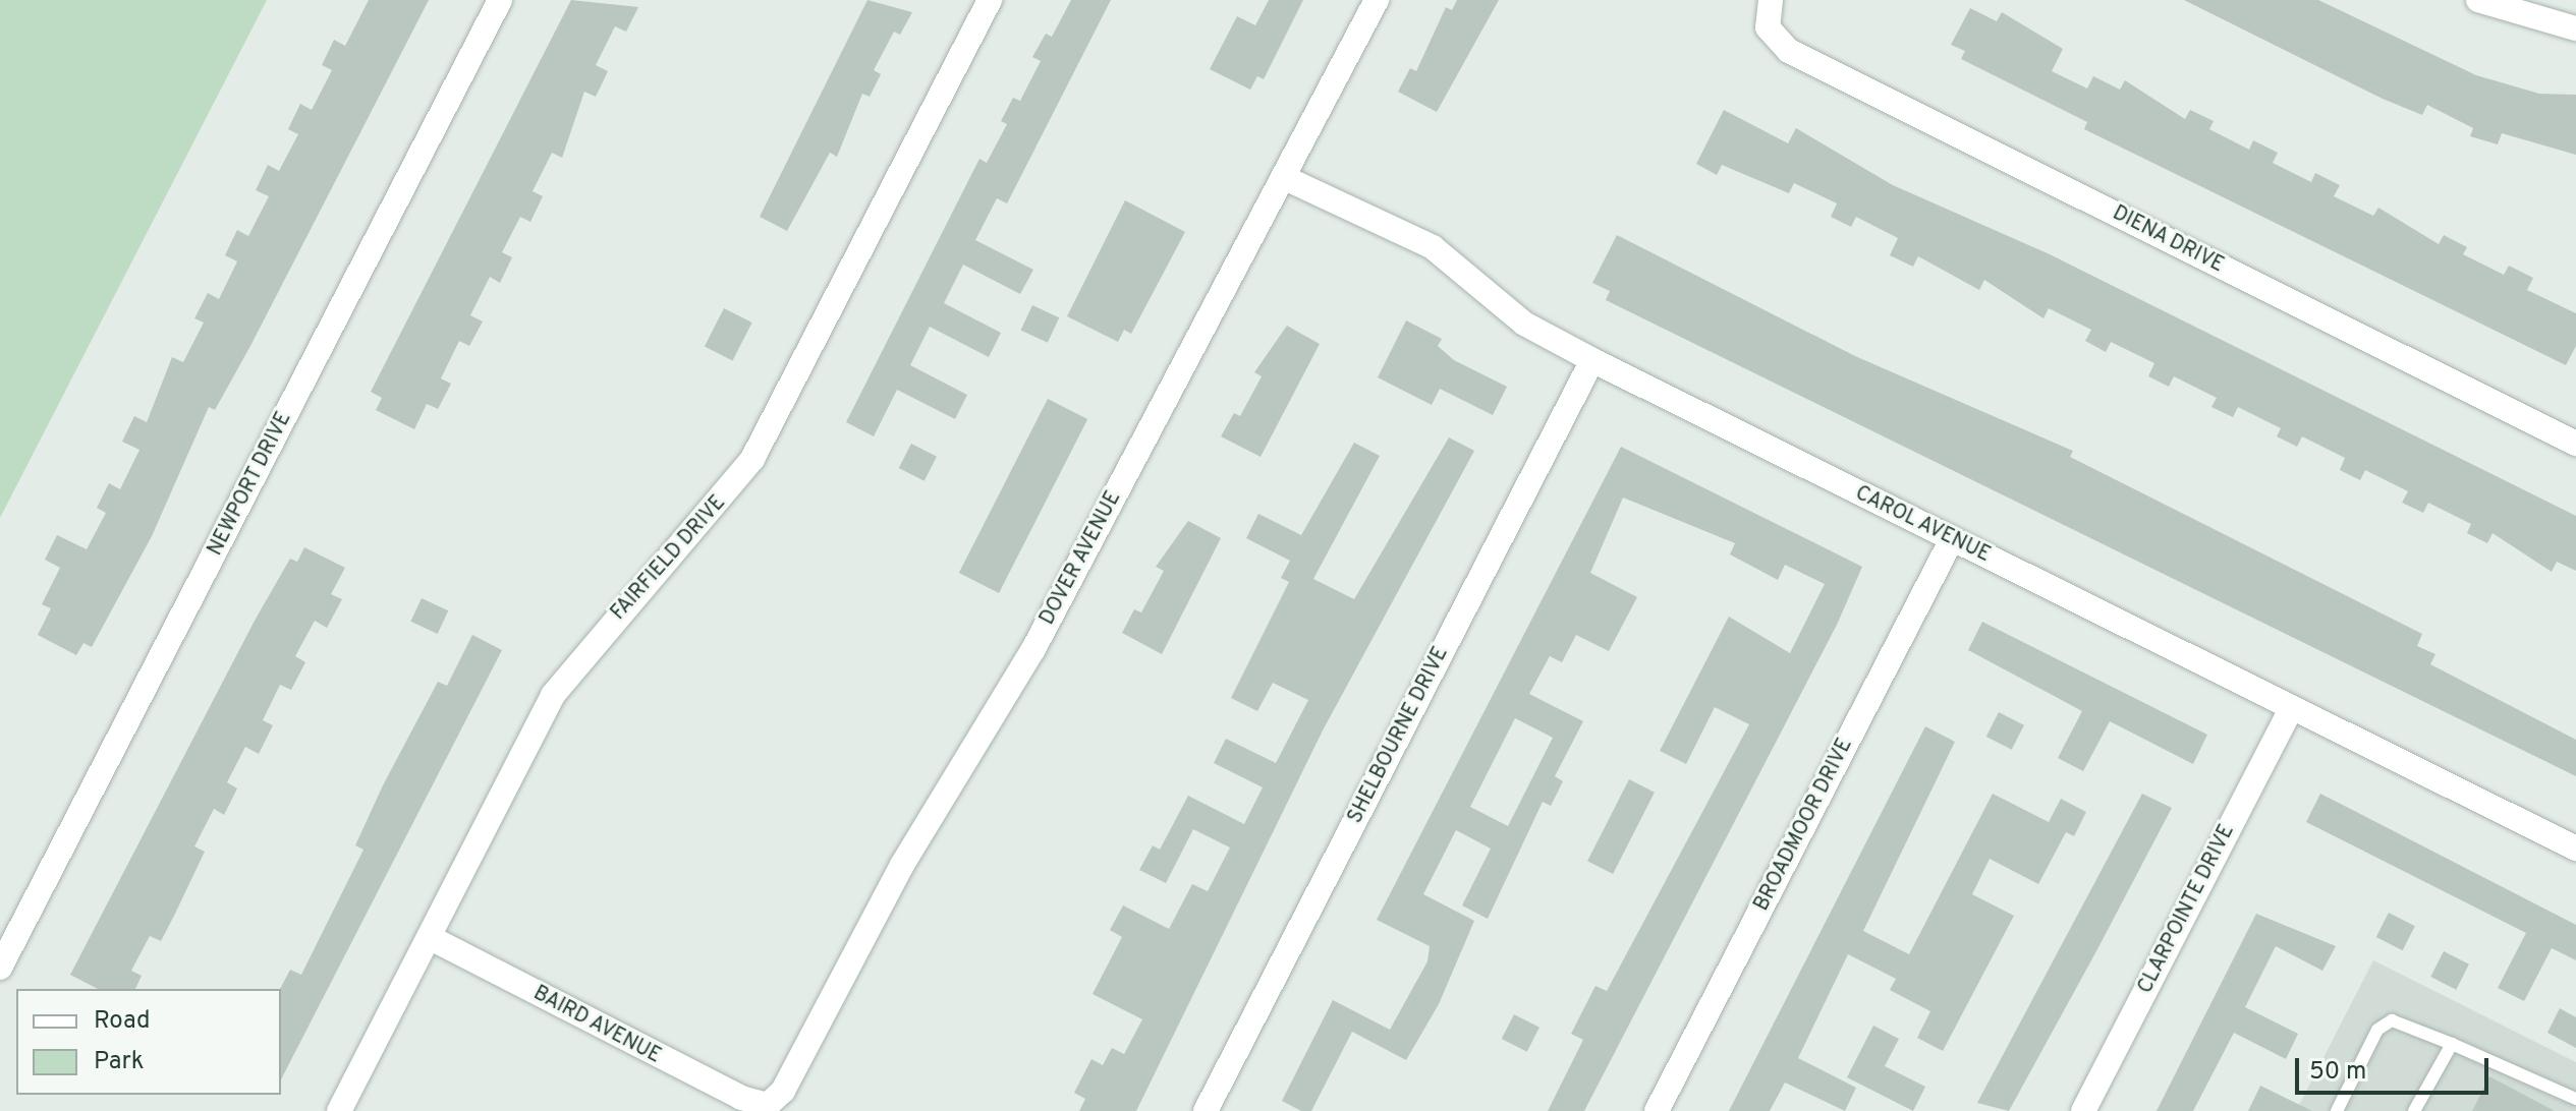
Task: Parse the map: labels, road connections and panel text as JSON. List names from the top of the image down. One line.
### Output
{"streets":{"street":["DIENA DRIVE","NEWPORT DRIVE","CAROL AVENUE","FAIRFIELD DRIVE","DOVER AVENUE","SHELBOURNE DRIVE","BROADMOOR DRIVE","CLARPOINTE DRIVE","BAIRD AVENUE"]},"crossings":[["CAROL AVENUE","DOVER AVENUE"],["CAROL AVENUE","SHELBOURNE DRIVE"],["CAROL AVENUE","BROADMOOR DRIVE"],["CAROL AVENUE","CLARPOINTE DRIVE"],["FAIRFIELD DRIVE","BAIRD AVENUE"],["DOVER AVENUE","BAIRD AVENUE"]],"legend":["Road","Park"],"scale_bar":"50 m"}
